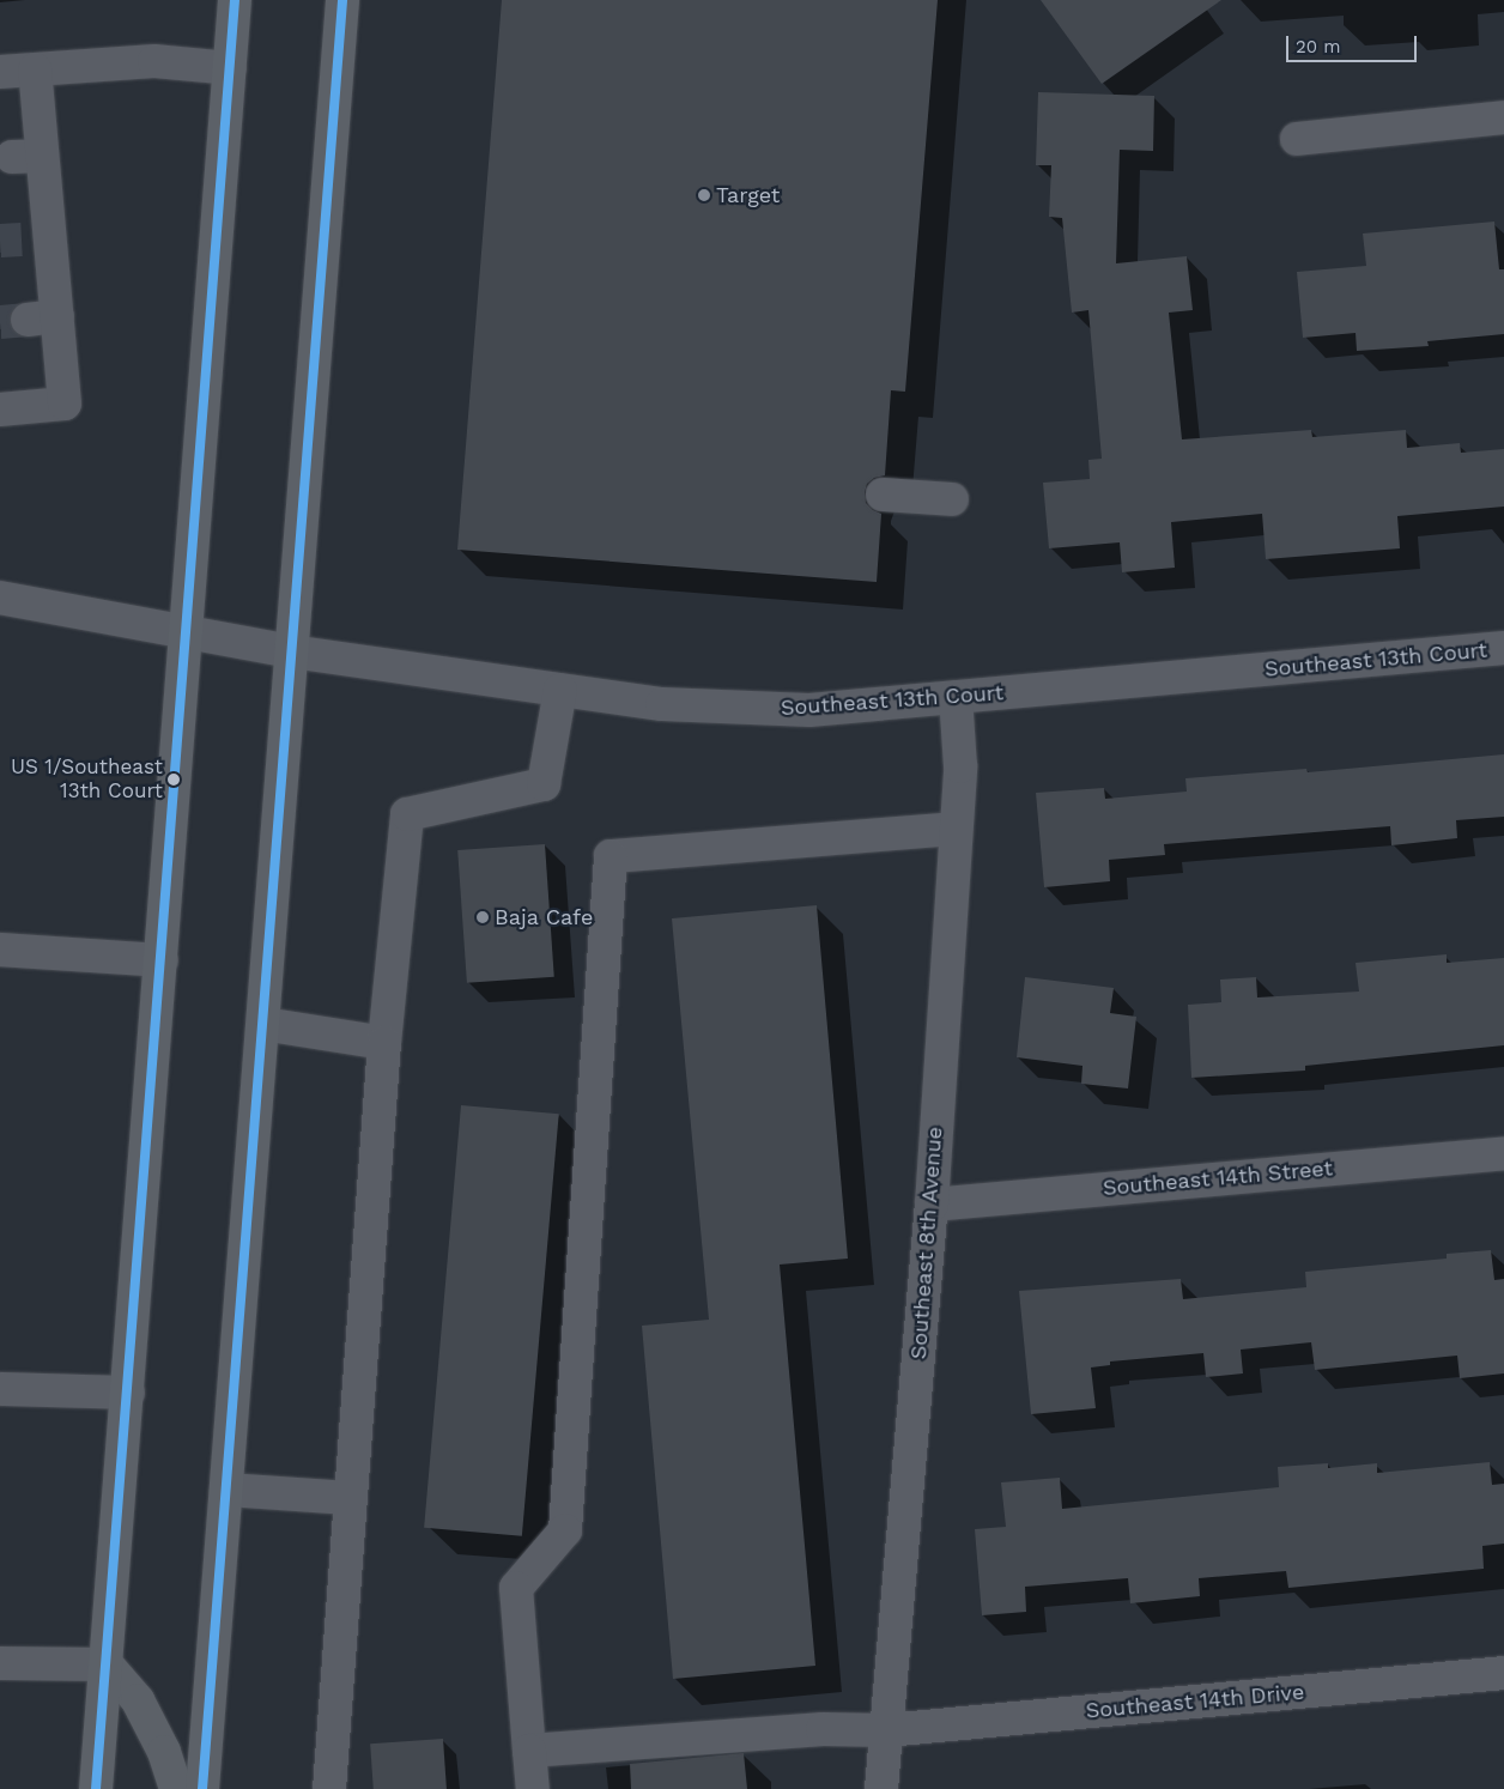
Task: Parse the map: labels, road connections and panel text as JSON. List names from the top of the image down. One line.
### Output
{"streets":{"street":["Southeast 13th Court","Southeast 14th Street","Southeast 8th Avenue","Southeast 14th Drive"]},"crossings":[["Southeast 13th Court","Southeast 8th Avenue"],["Southeast 14th Street","Southeast 8th Avenue"],["Southeast 8th Avenue","Southeast 14th Drive"]],"places":["Target","US 1/Southeast 13th Court","Baja Cafe"],"scale_bar":"20 m"}
